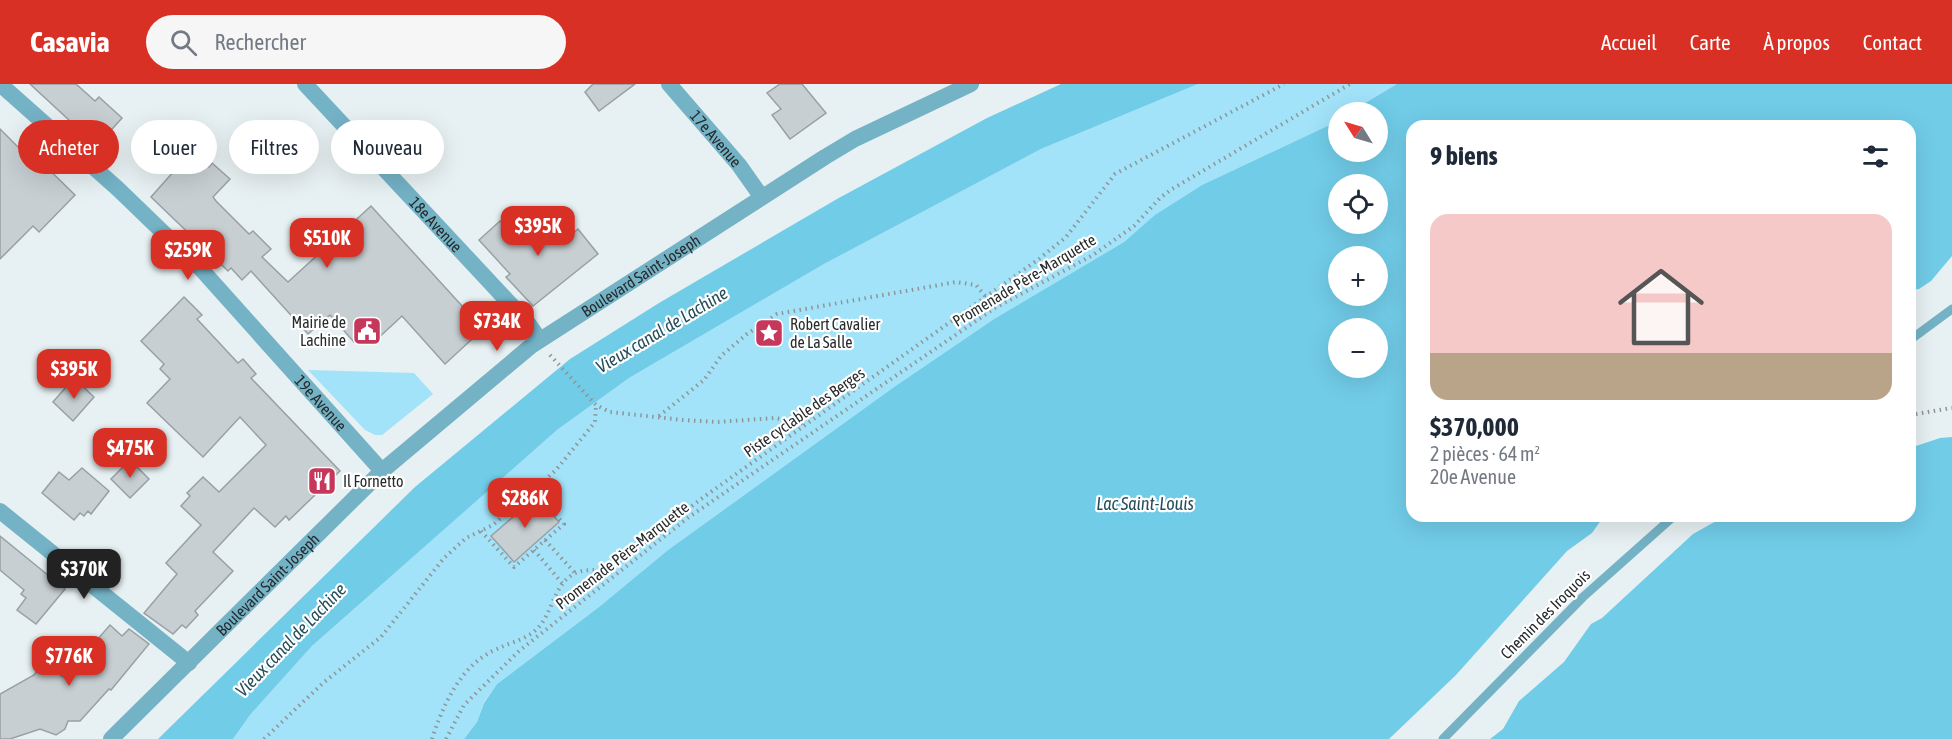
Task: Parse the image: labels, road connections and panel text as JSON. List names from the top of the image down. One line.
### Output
{"streets":{"street":["17e Avenue","18e Avenue","Boulevard Saint-Joseph","19e Avenue"],"lane":["Chemin des Iroquois"],"path":["Promenade Père-Marquette","Piste cyclable des Berges"]},"crossings":[["17e Avenue","Boulevard Saint-Joseph"],["18e Avenue","Boulevard Saint-Joseph"],["Boulevard Saint-Joseph","19e Avenue"]],"water":["Vieux canal de Lachine","Lac Saint-Louis"],"places":{"public building":["Mairie de Lachine"],"place":["Robert Cavalier de La Salle"],"restaurant":["Il Fornetto"]},"north":"top left","page":{"header":"Casavia","search":"Rechercher","nav":["Accueil","Carte","À propos","Contact"],"map_buttons":["+","−"],"chip":["Acheter","Louer","Filtres","Nouveau"],"heading":"9 biens","list":[{"name":"$370,000","note":"2 pièces · 64 m² · 20e Avenue"}],"price":["$395K","$510K","$259K","$734K","$395K","$475K","$286K","$370K","$776K"]}}
